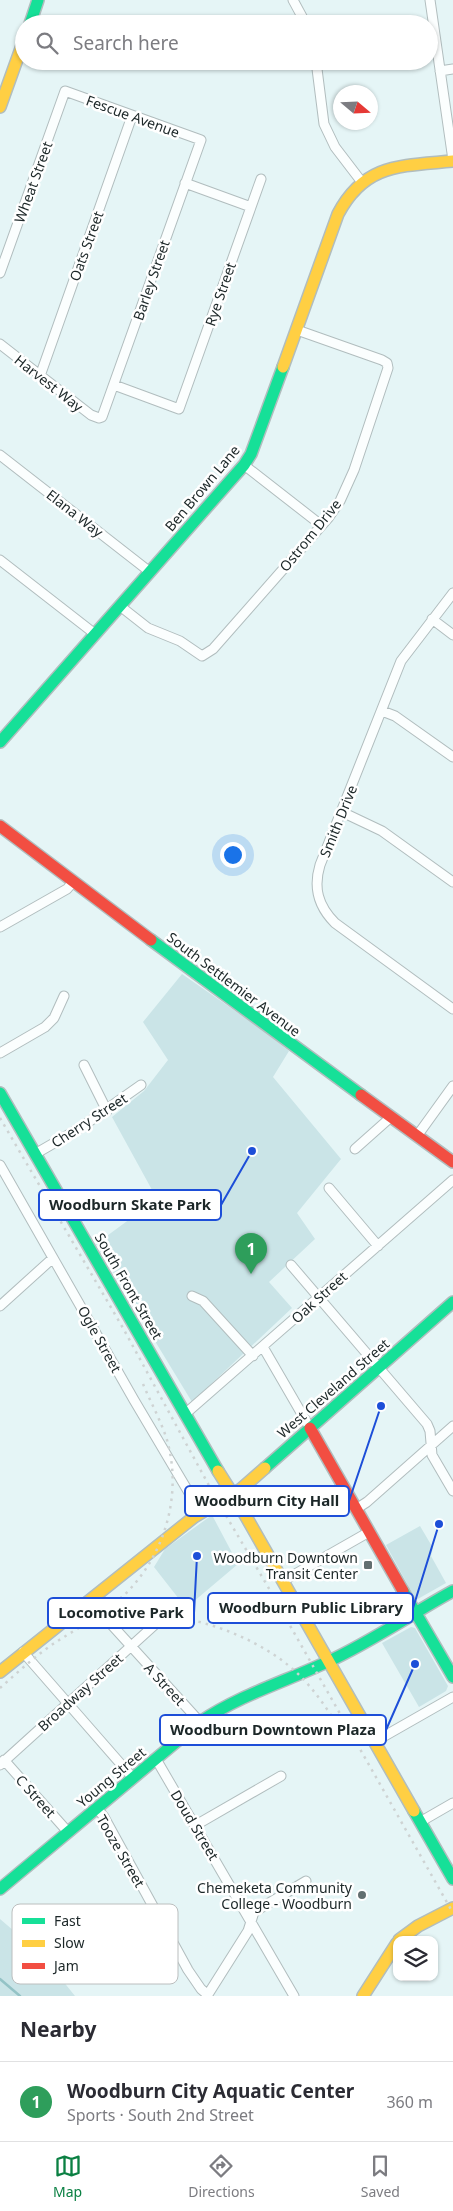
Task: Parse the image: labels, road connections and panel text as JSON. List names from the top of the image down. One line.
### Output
{"streets":{"main road":["Ben Brown Lane","South Settlemier Avenue","South Front Street","West Cleveland Street","Young Street"],"street":["Fescue Avenue","Wheat Street","Oats Street","Barley Street","Rye Street","Harvest Way","Elana Way","Ostrom Drive","Smith Drive","Cherry Street","Oak Street","Ogle Street","A Street","Broadway Street","C Street","Doud Street","Tooze Street"]},"crossings":[["Fescue Avenue","Wheat Street"],["Fescue Avenue","Oats Street"],["Fescue Avenue","Barley Street"],["Oats Street","Harvest Way"],["Barley Street","Rye Street"],["Barley Street","Harvest Way"],["Ben Brown Lane","Elana Way"],["Ben Brown Lane","Ostrom Drive"],["Cherry Street","South Front Street"],["South Front Street","Oak Street"],["South Front Street","West Cleveland Street"],["South Front Street","Young Street"],["Ogle Street","West Cleveland Street"],["A Street","Broadway Street"],["A Street","Young Street"],["Broadway Street","C Street"],["Young Street","C Street"],["Young Street","Doud Street"],["Young Street","Tooze Street"]],"places":{"other":["Woodburn Skate Park","Woodburn City Hall","Woodburn Public Library","Locomotive Park","Woodburn Downtown Plaza","Chemeketa Community College - Woodburn"],"transit":["Woodburn Downtown Transit Center"]},"legend":["Fast","Slow","Jam"],"north":"right","page":{"search":"Search here","pins":"1","heading":"Nearby","list":[{"mark":"1","name":"Woodburn City Aquatic Center","note":"Sports · South 2nd Street","value":"360 m"}],"nav":["Map","Directions","Saved"]}}
